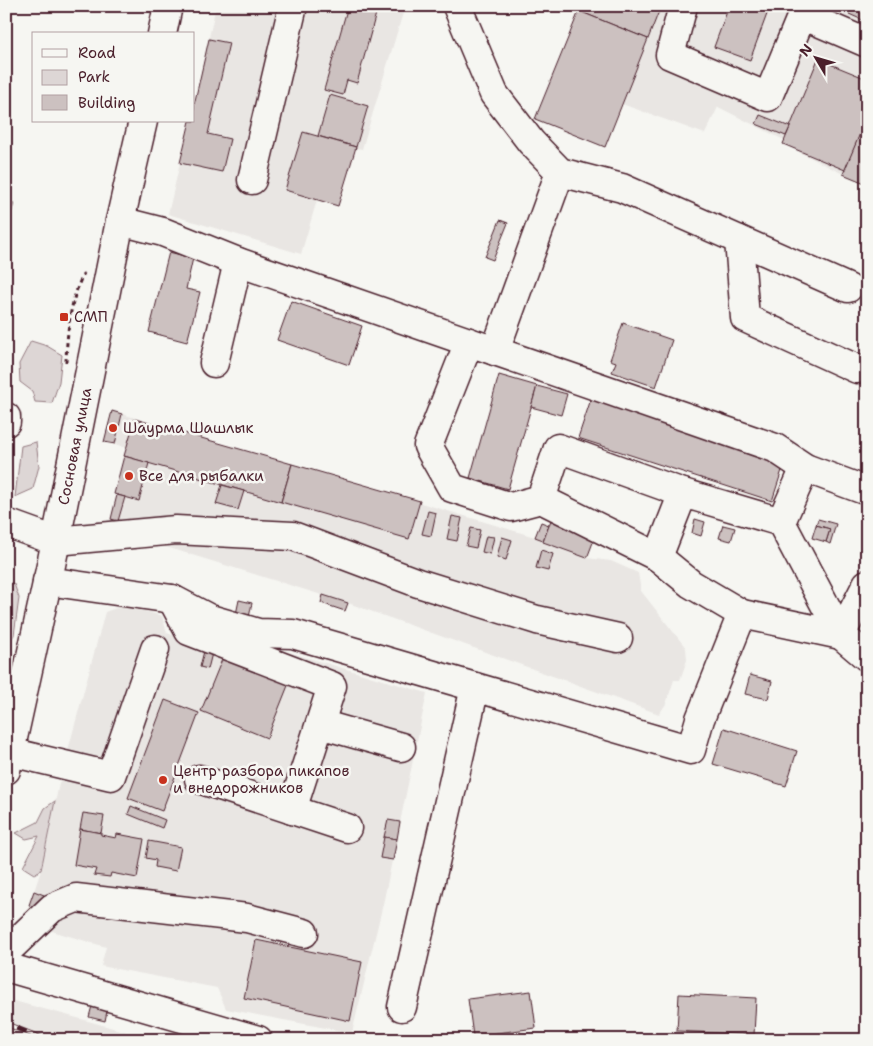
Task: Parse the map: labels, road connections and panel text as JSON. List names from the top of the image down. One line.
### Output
{"streets":{"main road":["Сосновая улица"]},"places":{"transit":["СМП"],"other":["Шаурма Шашлык","Все для рыбалки","Центр разбора пикапов и внедорожников"]},"legend":["Road","Park","Building"],"north":"top left"}
